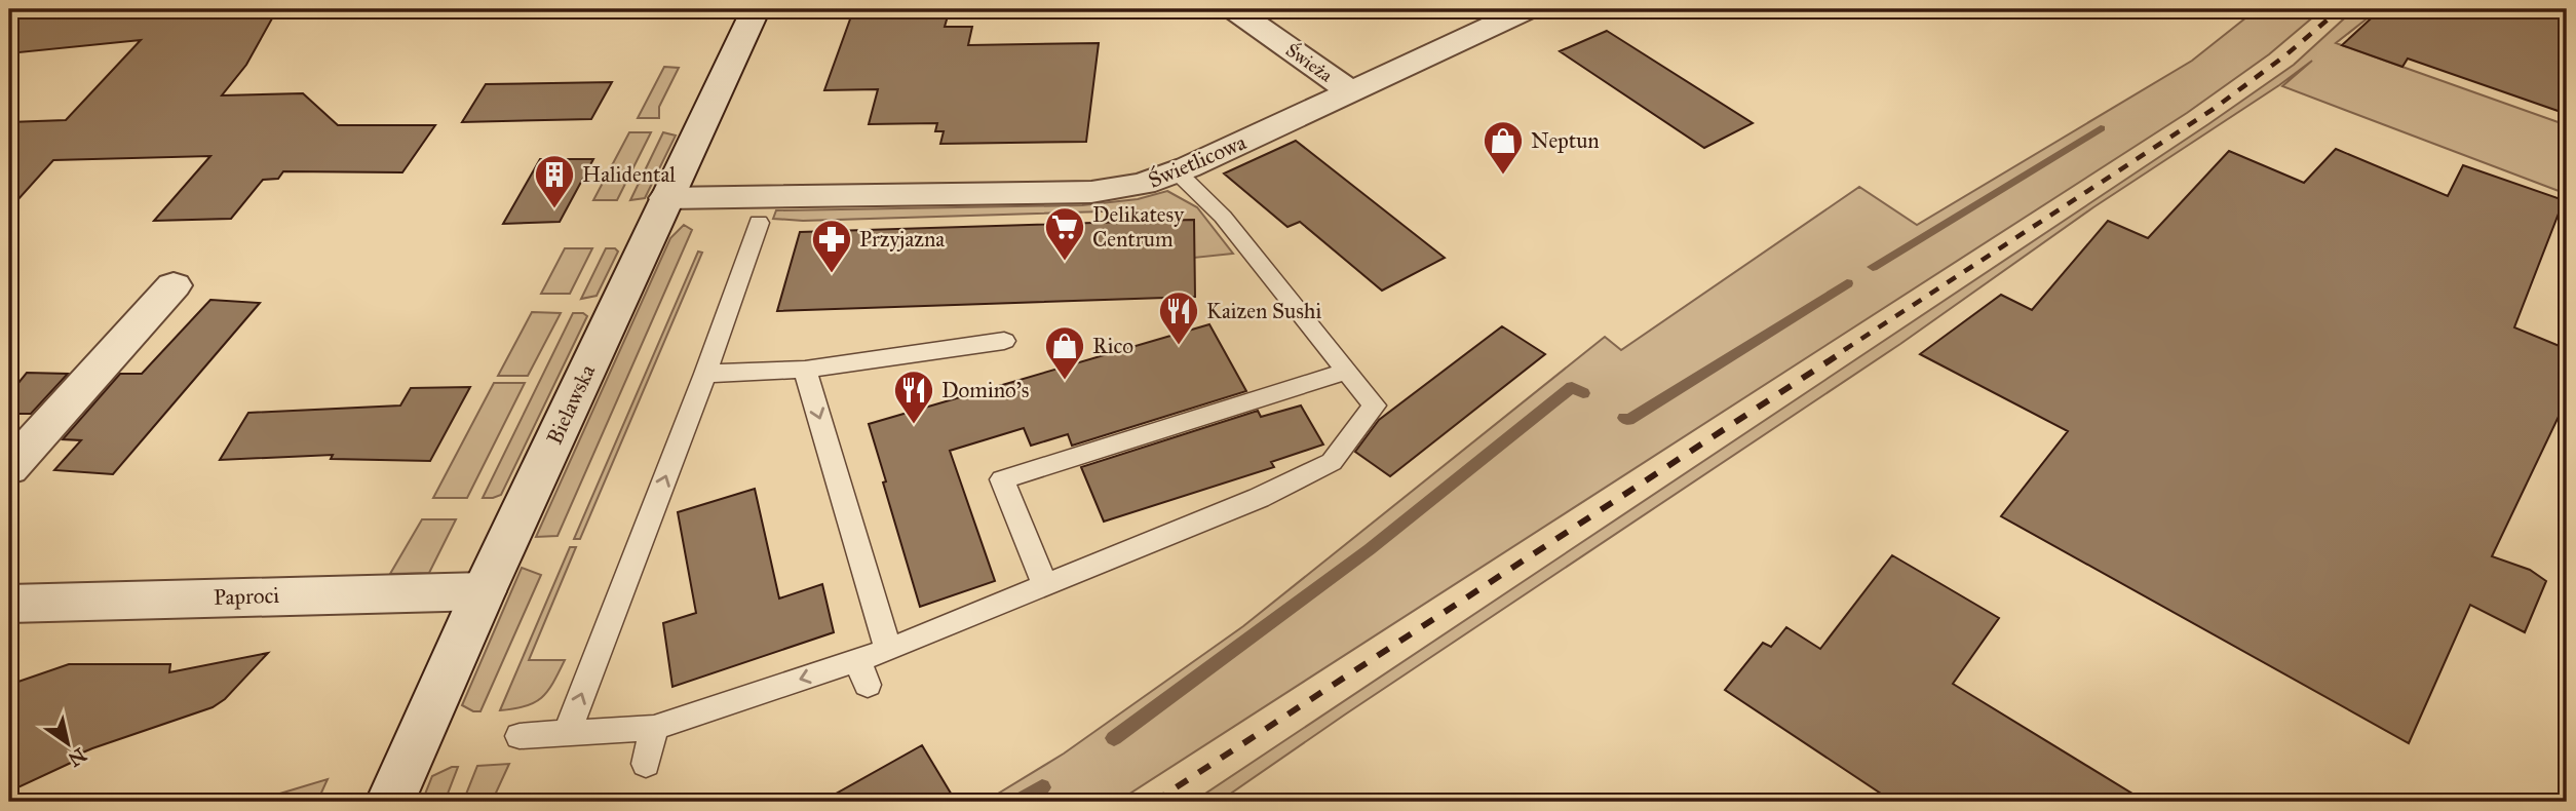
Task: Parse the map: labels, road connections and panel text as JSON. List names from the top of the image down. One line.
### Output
{"streets":{"street":["Świeża","Świetlicowa","Bielawska","Paproci"]},"crossings":[["Świeża","Świetlicowa"],["Świetlicowa","Bielawska"],["Bielawska","Paproci"]],"places":{"shop":["Neptun","Rico"],"building":["Halidental"],"supermarket":["Delikatesy Centrum"],"pharmacy":["Przyjazna"],"restaurant":["Kaizen Sushi","Domino's"]},"north":"bottom right"}
